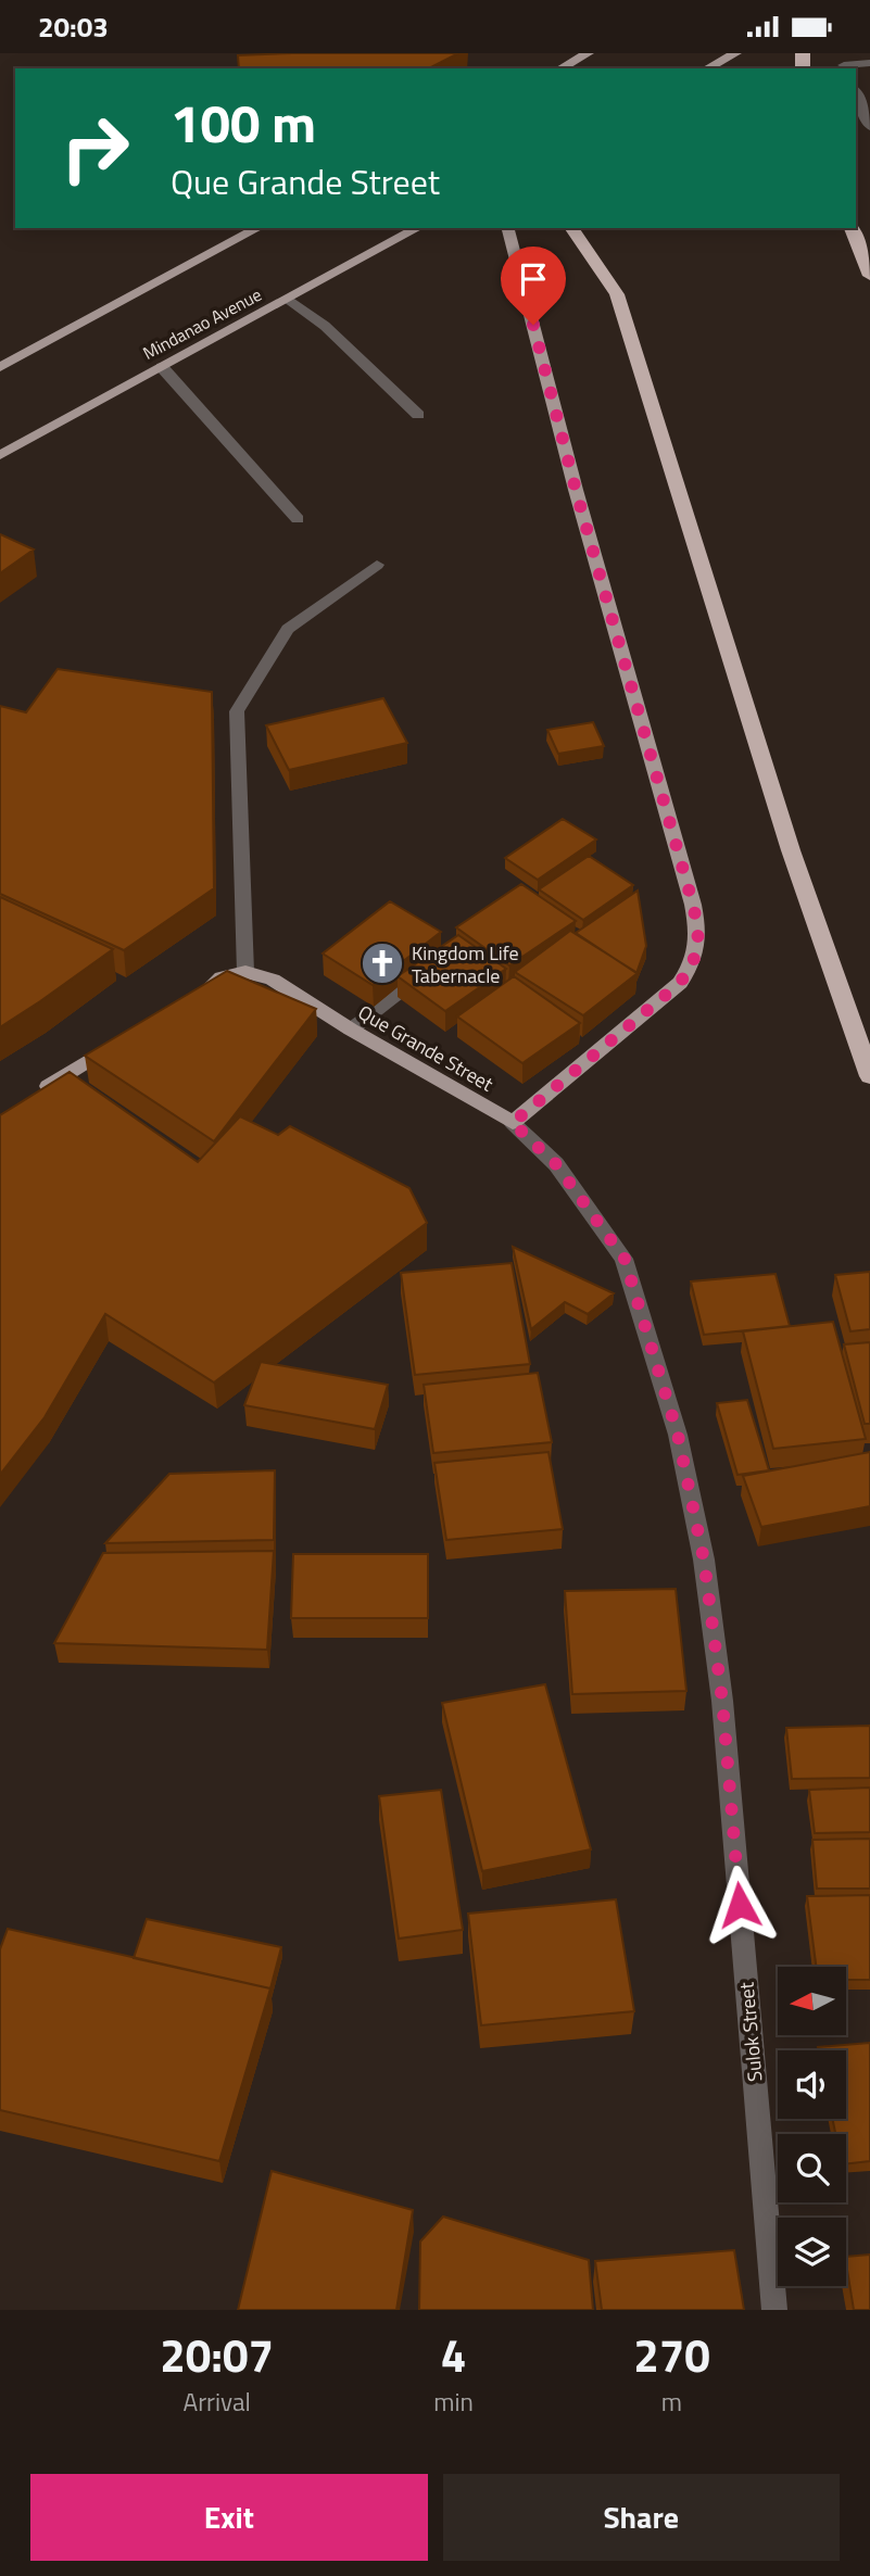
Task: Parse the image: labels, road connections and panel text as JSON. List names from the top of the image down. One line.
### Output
{"streets":{"main road":["Mindanao Avenue","Que Grande Street"],"street":["Sulok Street"]},"crossings":[["Que Grande Street","Sulok Street"]],"places":{"church":["Kingdom Life Tabernacle"]},"north":"left","page":{"status":"20:03","turn":["100 m","Que Grande Street"],"eta":["20:07","Arrival","4","min","270","m"],"buttons":["Exit","Share"]}}
